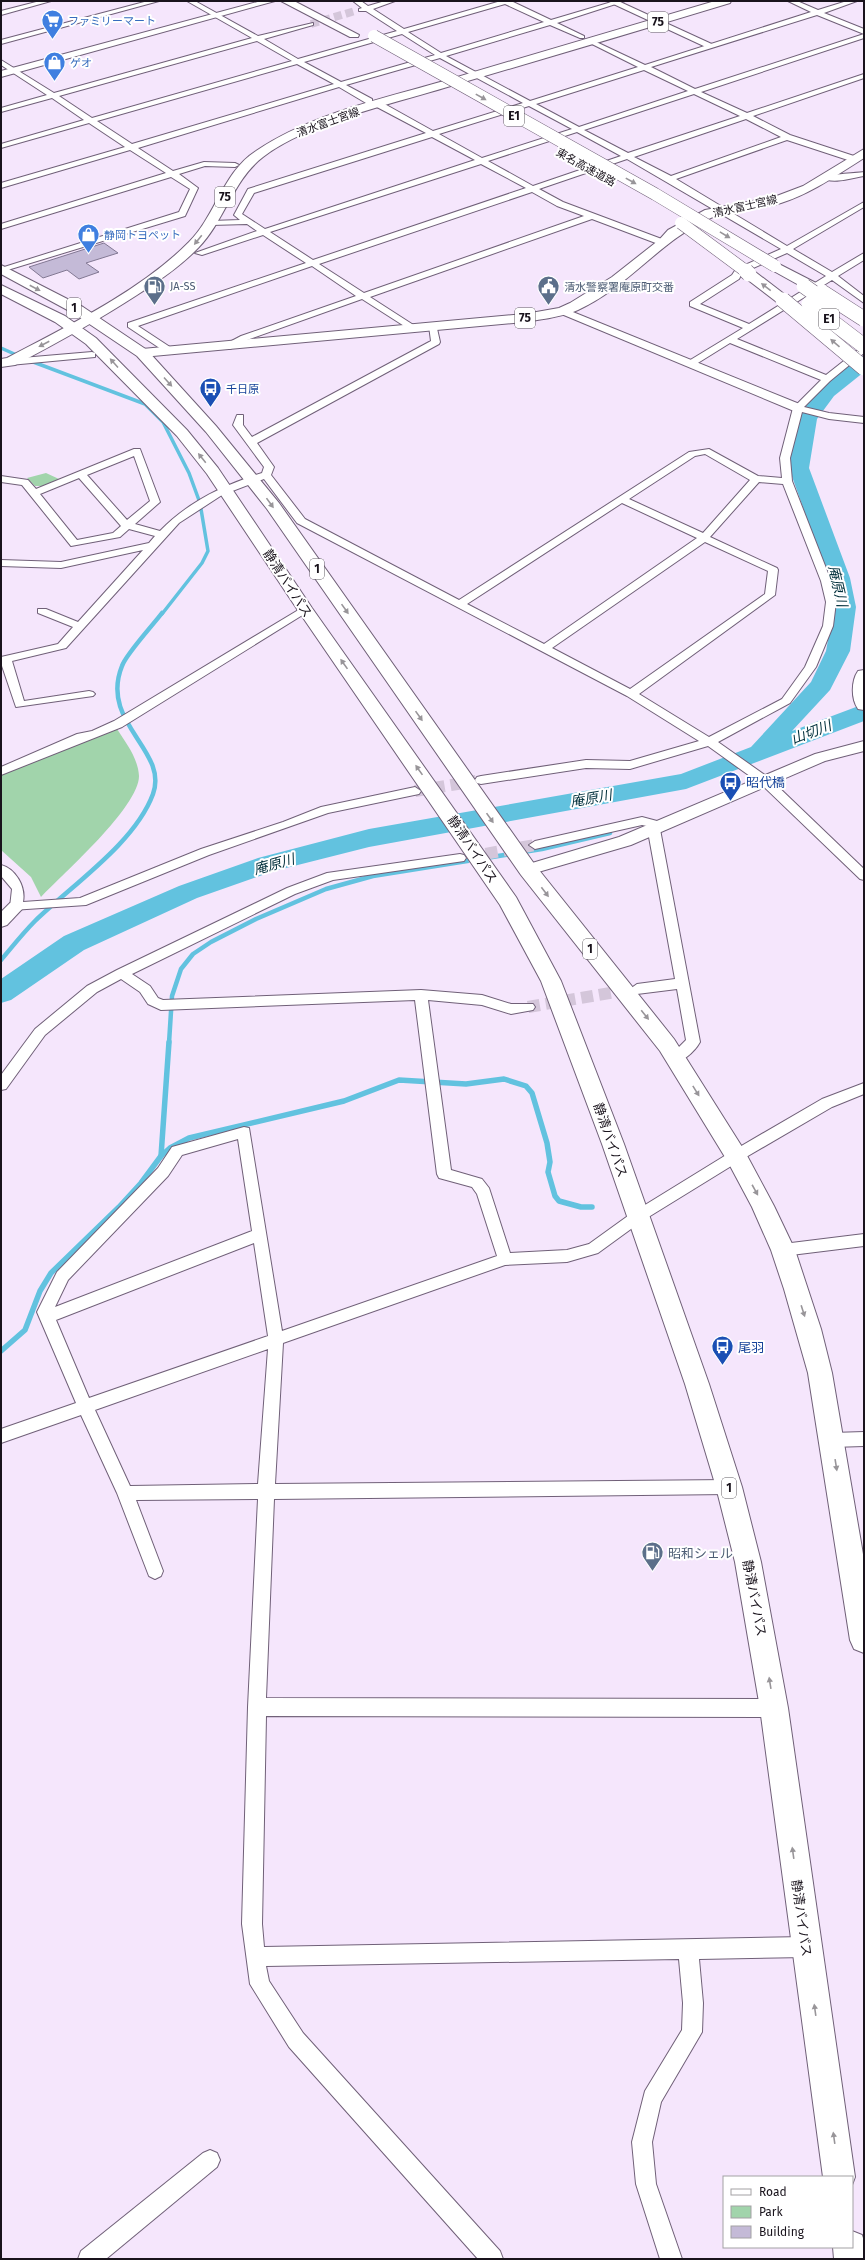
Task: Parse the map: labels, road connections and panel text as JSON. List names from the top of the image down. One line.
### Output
{"streets":{"main road":["75","E1","清水富士宮線","東名高速道路","1","静清バイパス"]},"crossings":[["E1","東名高速道路"],["清水富士宮線","1"],["清水富士宮線","静清バイパス"]],"water":["庵原川","山切川"],"places":{"supermarket":["ファミリーマート"],"shop":["ゲオ","静岡トヨペット"],"fuel station":["JA-SS","昭和シェル"],"public building":["清水警察署庵原町交番"],"bus stop":["千日原","昭代橋","尾羽"]},"legend":["Road","Park","Building"]}
